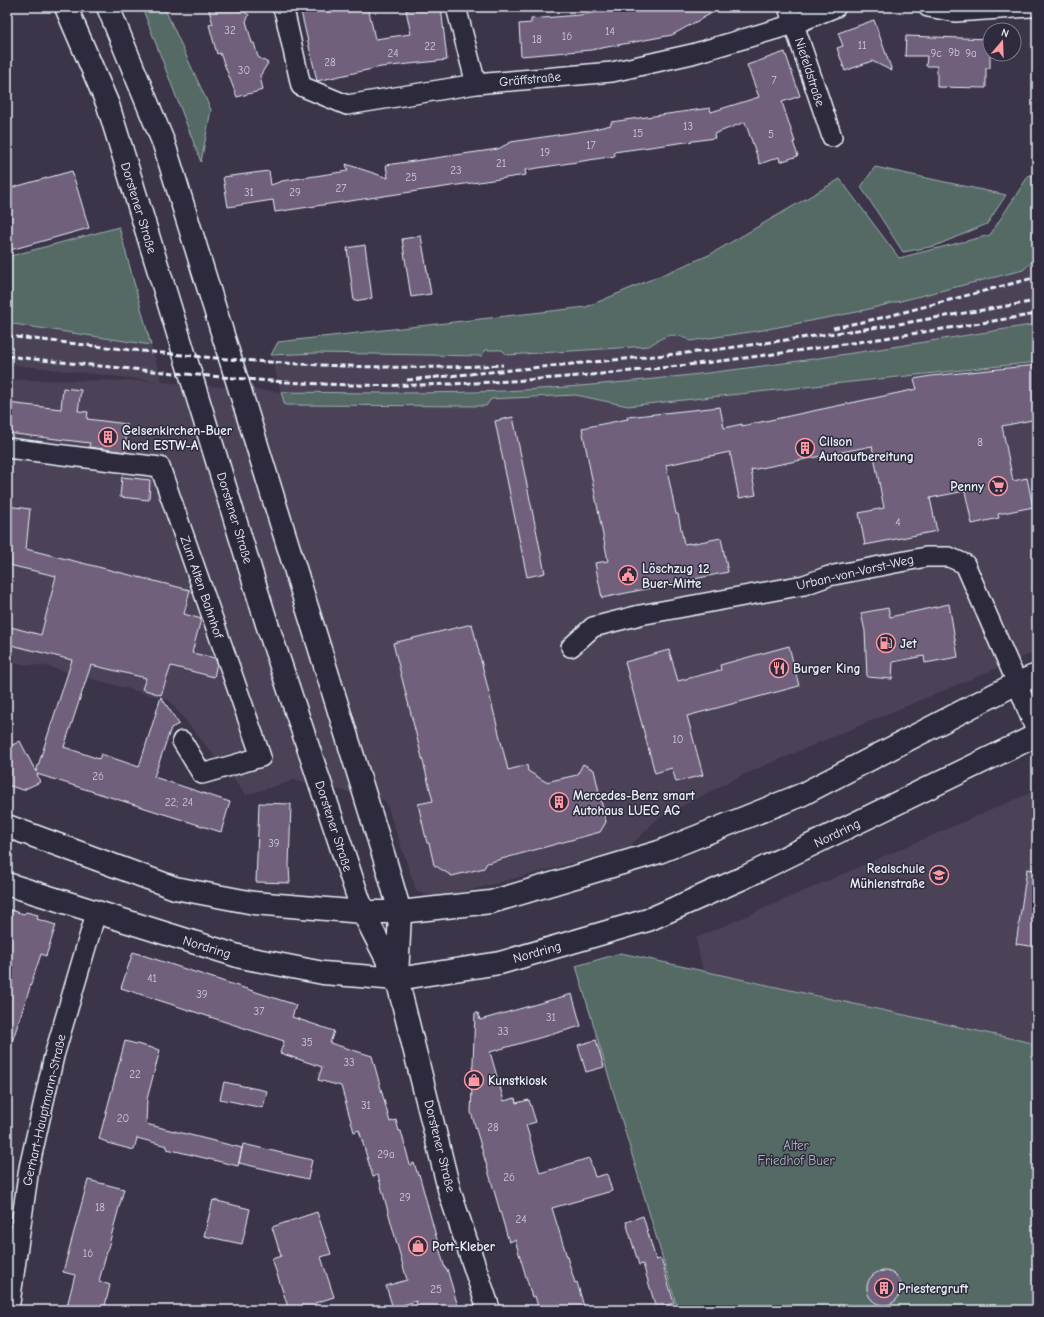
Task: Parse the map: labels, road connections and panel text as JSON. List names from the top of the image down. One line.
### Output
{"streets":{"main road":["Dorstener Straße","Nordring"],"street":["Niefeldstraße","Gräffstraße","Urban-von-Vorst-Weg","Zum Alten Bahnhof","Gerhart-Hauptmann-Straße"]},"crossings":[["Niefeldstraße","Gräffstraße"],["Dorstener Straße","Nordring"],["Urban-von-Vorst-Weg","Nordring"],["Nordring","Gerhart-Hauptmann-Straße"]],"parks":["Alter Friedhof Buer"],"places":{"building":["Gelsenkirchen-Buer Nord ESTW-A","Cilson Autoaufbereitung","Mercedes-Benz smart Autohaus LUEG AG","Priestergruft"],"supermarket":["Penny"],"public building":["Löschzug 12 Buer-Mitte"],"fuel station":["Jet"],"restaurant":["Burger King"],"school or university":["Realschule Mühlenstraße"],"shop":["Kunstkiosk","Pott-Kleber"]},"house_numbers":["32","14","16","18","11","22","9b","24","9c","9a","28","30","7","13","15","5","17","19","21","23","25","27","31","29","8","4","10","26","22; 24","39","41","39","37","31","33","35","33","22","31","20","28","29a","26","29","18","24","16","25"],"north":"top"}
